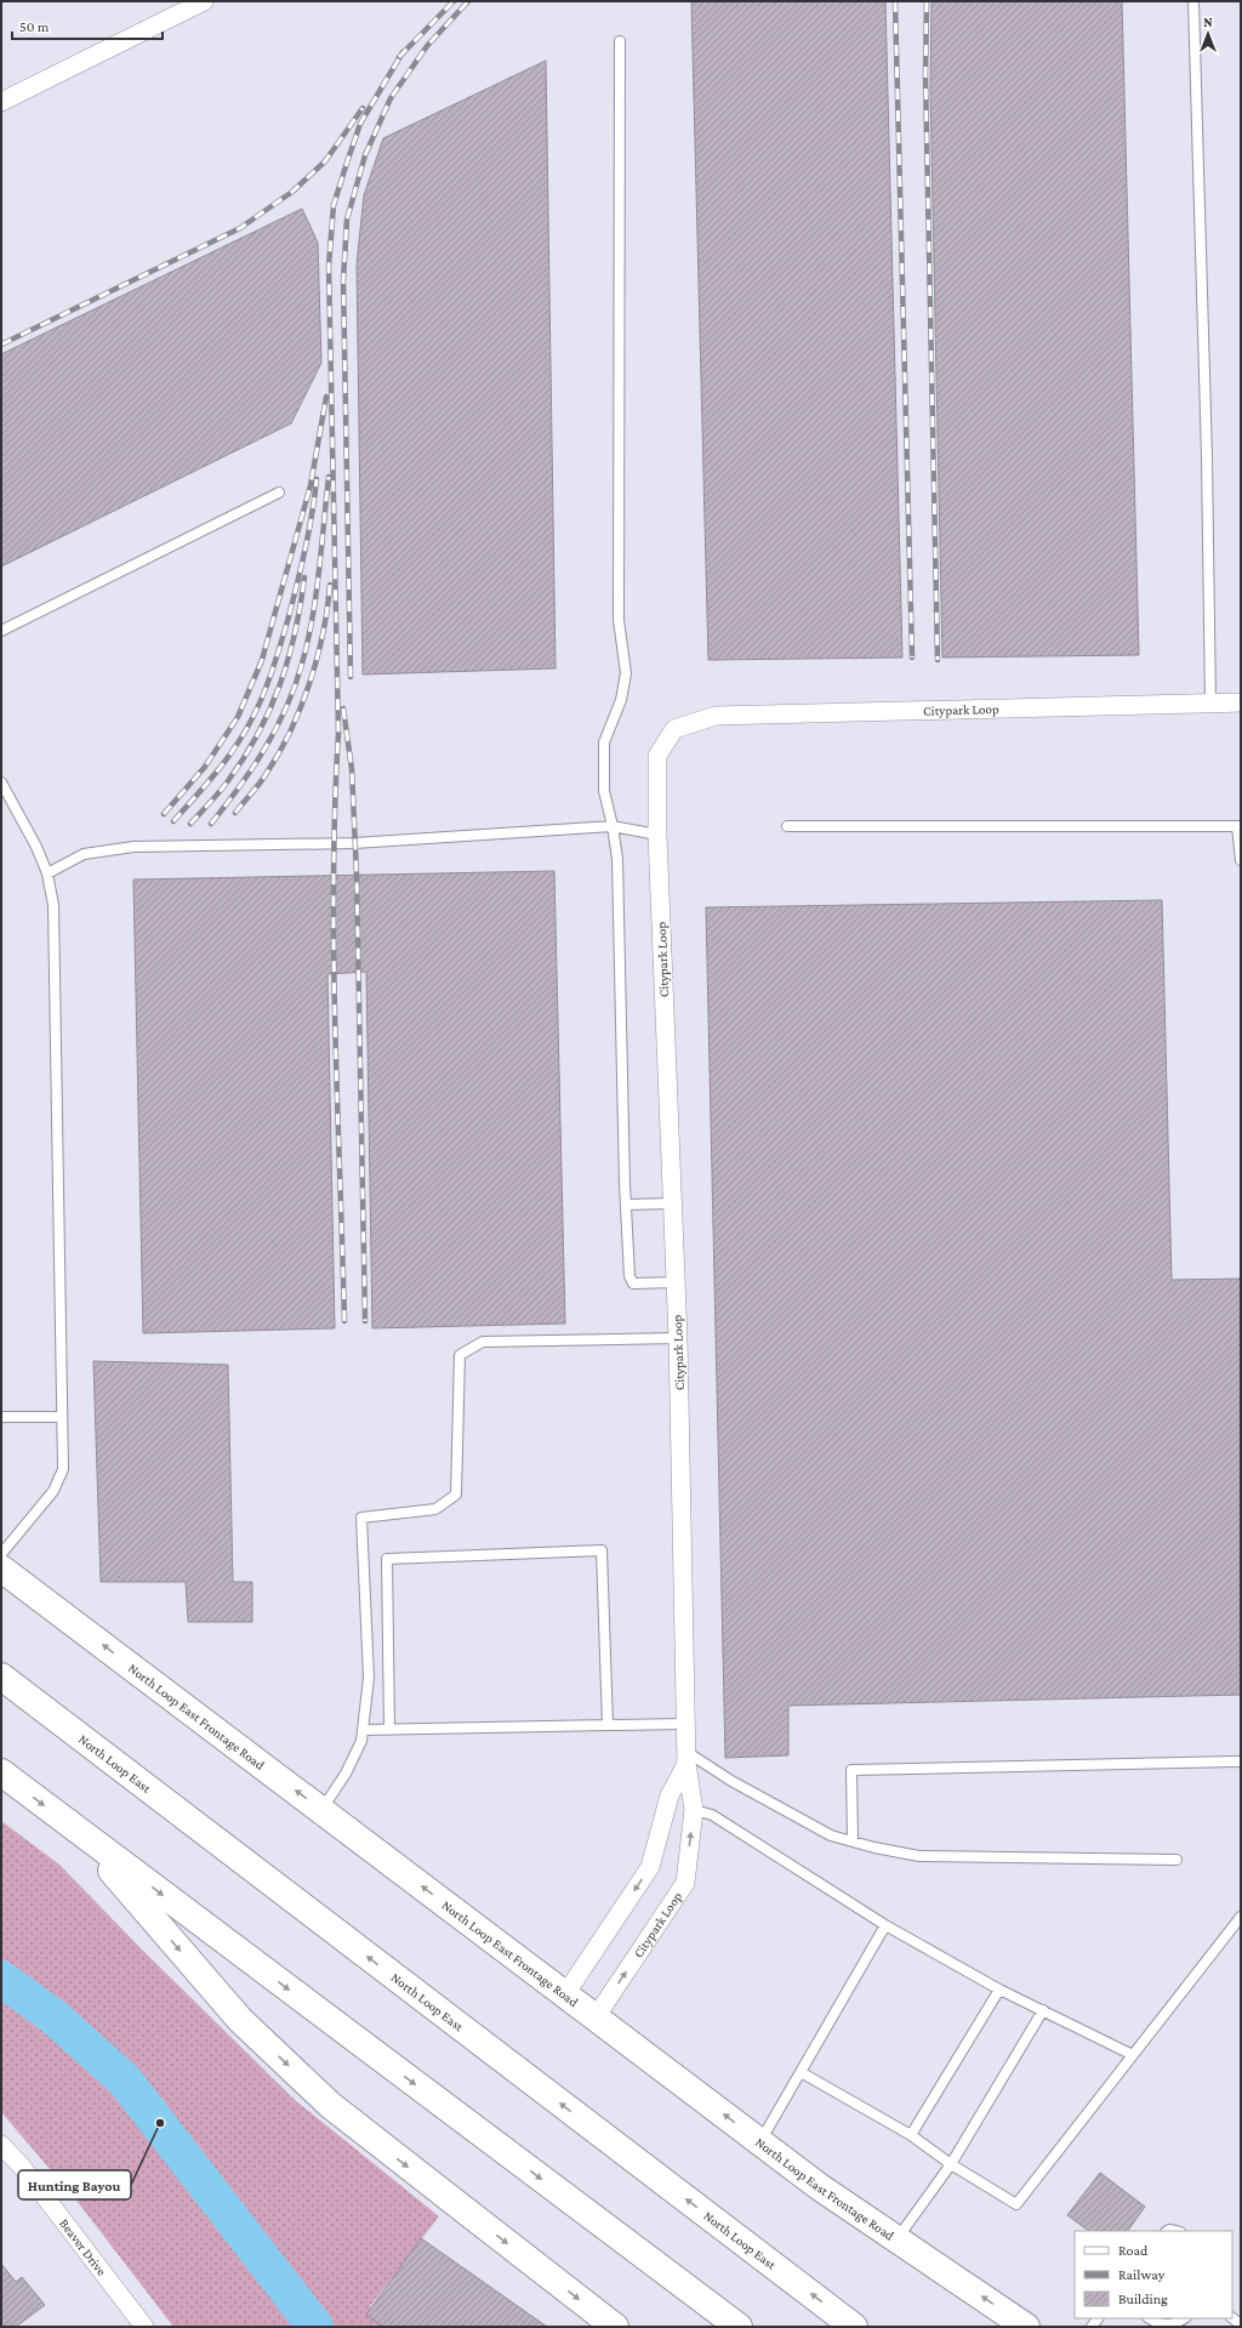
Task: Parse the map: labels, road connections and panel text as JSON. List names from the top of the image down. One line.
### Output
{"streets":{"main road":["North Loop East Frontage Road","North Loop East"],"street":["Citypark Loop","Beaver Drive"]},"crossings":[["Citypark Loop","North Loop East Frontage Road"]],"places":["Hunting Bayou"],"legend":["Road","Railway","Building"],"scale_bar":"50 m","north":"top"}
